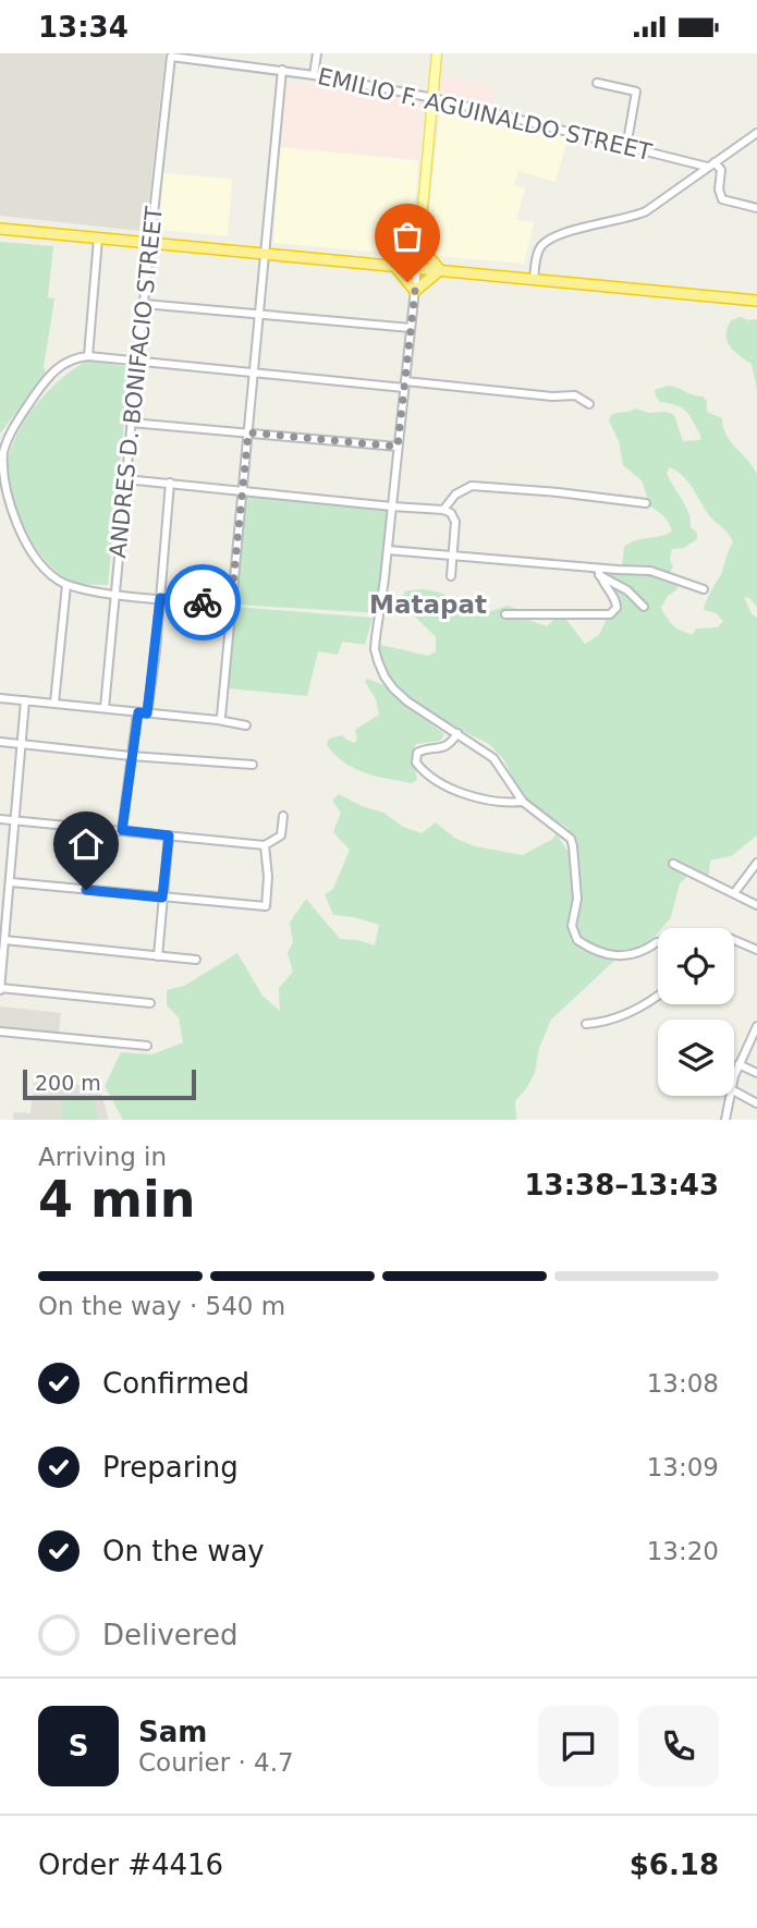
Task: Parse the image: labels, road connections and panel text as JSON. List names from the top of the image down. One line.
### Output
{"streets":{"street":["EMILIO F. AGUINALDO STREET","ANDRES D. BONIFACIO STREET"]},"crossings":[["EMILIO F. AGUINALDO STREET","ANDRES D. BONIFACIO STREET"]],"districts":["Matapat"],"scale_bar":"200 m","page":{"status":"13:34","scale":"200 m","heading":["4 min","Arriving in","13:38–13:43"],"panel":["Sam","Courier · 4.7","Order #4416","$6.18"],"bar":"On the way · 540 m","list":[["Confirmed","13:08"],["Preparing","13:09"],["On the way","13:20"],"Delivered"],"round":"S"}}
